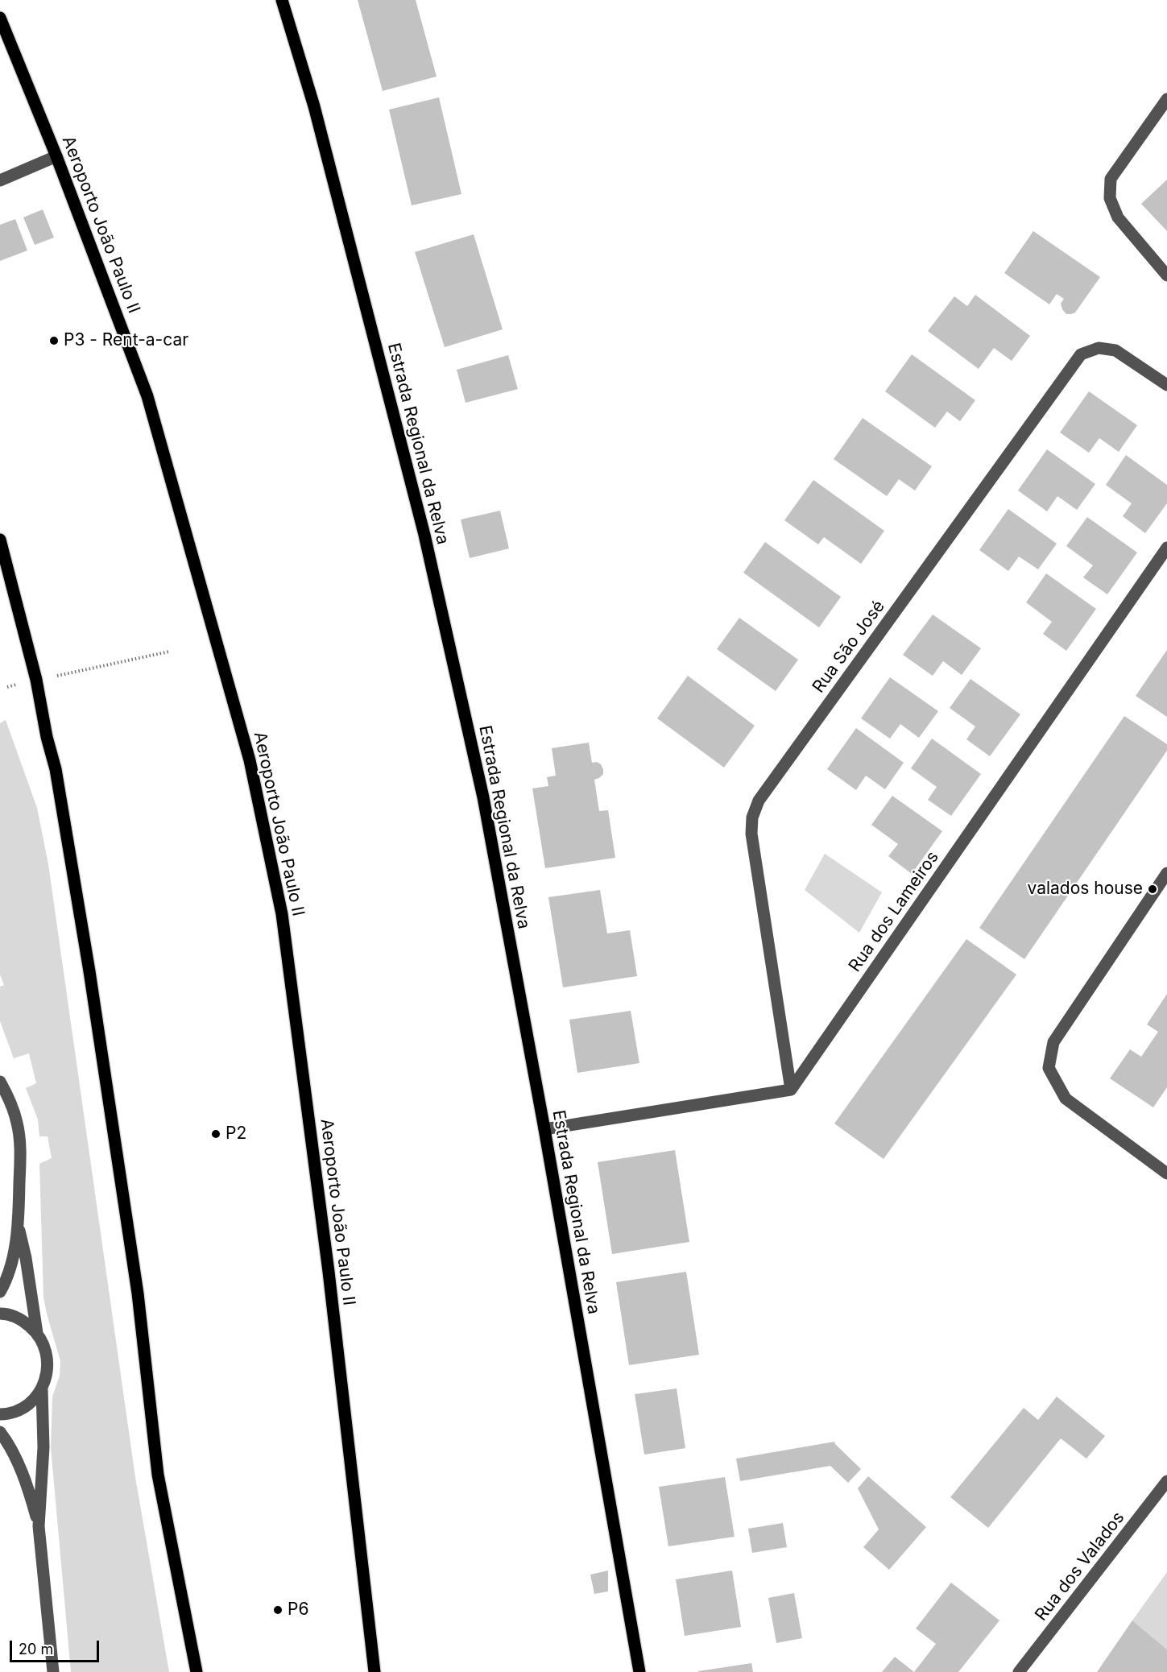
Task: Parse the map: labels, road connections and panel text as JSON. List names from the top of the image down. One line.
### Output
{"streets":{"main road":["Aeroporto João Paulo II","Estrada Regional da Relva"],"street":["Rua São José","Rua dos Lameiros","Rua dos Valados"]},"crossings":[["Rua São José","Rua dos Lameiros"]],"places":["P3 - Rent-a-car","valados house","P2","P6"],"scale_bar":"20 m"}
